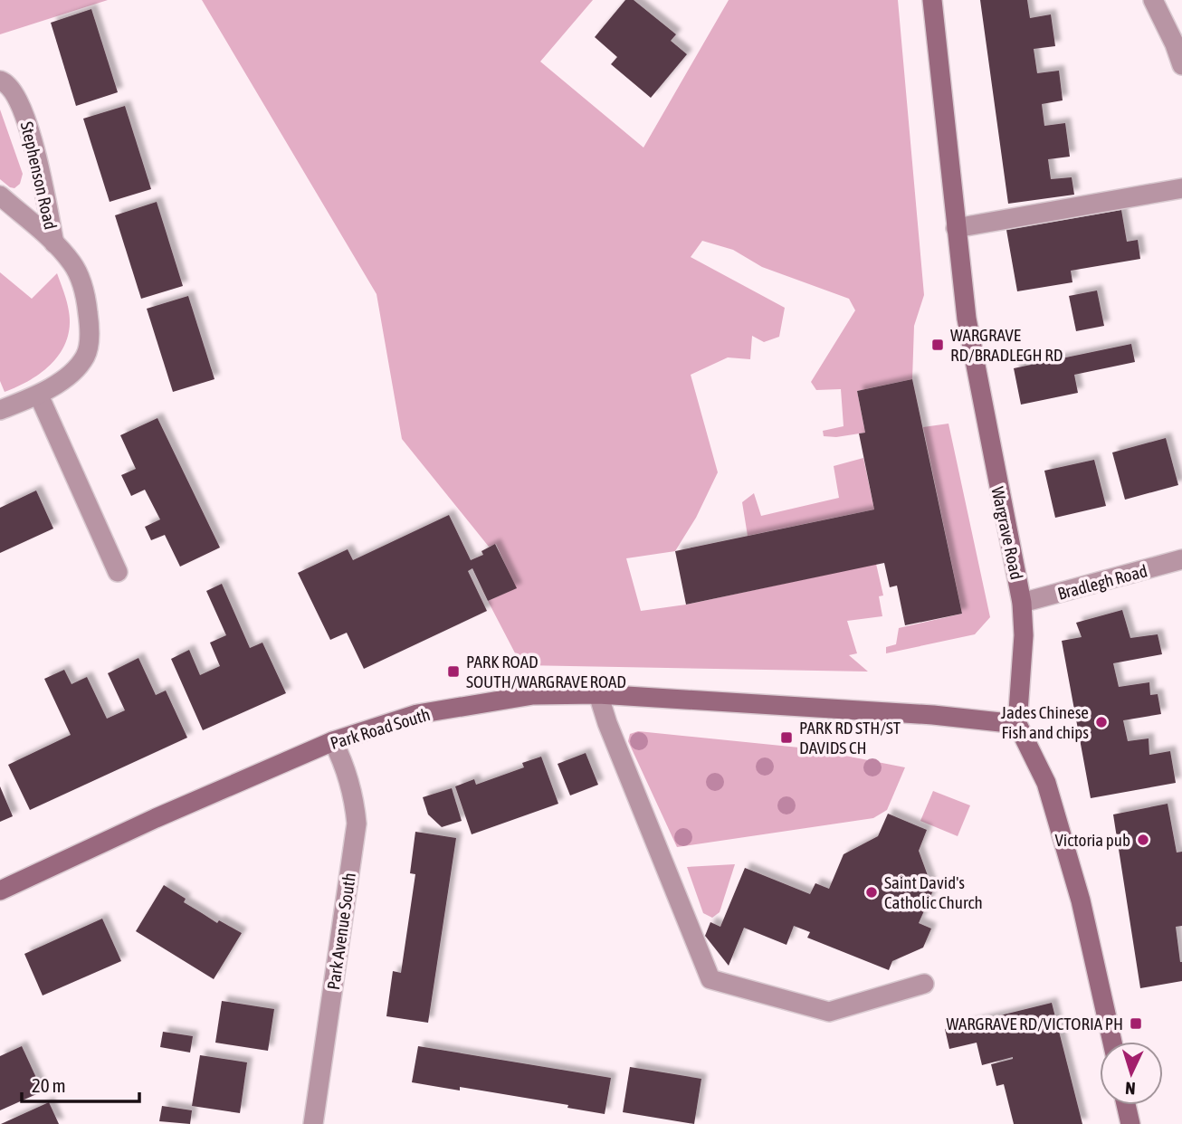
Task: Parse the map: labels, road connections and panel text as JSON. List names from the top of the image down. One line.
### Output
{"streets":{"street":["Stephenson Road","Wargrave Road","Bradlegh Road","Park Road South","Park Avenue South"]},"crossings":[["Wargrave Road","Bradlegh Road"],["Wargrave Road","Park Road South"],["Park Road South","Park Avenue South"]],"places":{"transit":["WARGRAVE RD/BRADLEGH RD","PARK ROAD SOUTH/WARGRAVE ROAD","PARK RD STH/ST DAVIDS CH","WARGRAVE RD/VICTORIA PH"],"other":["Jades Chinese Fish and chips","Victoria pub","Saint David's Catholic Church"]},"scale_bar":"20 m","north":"bottom"}
